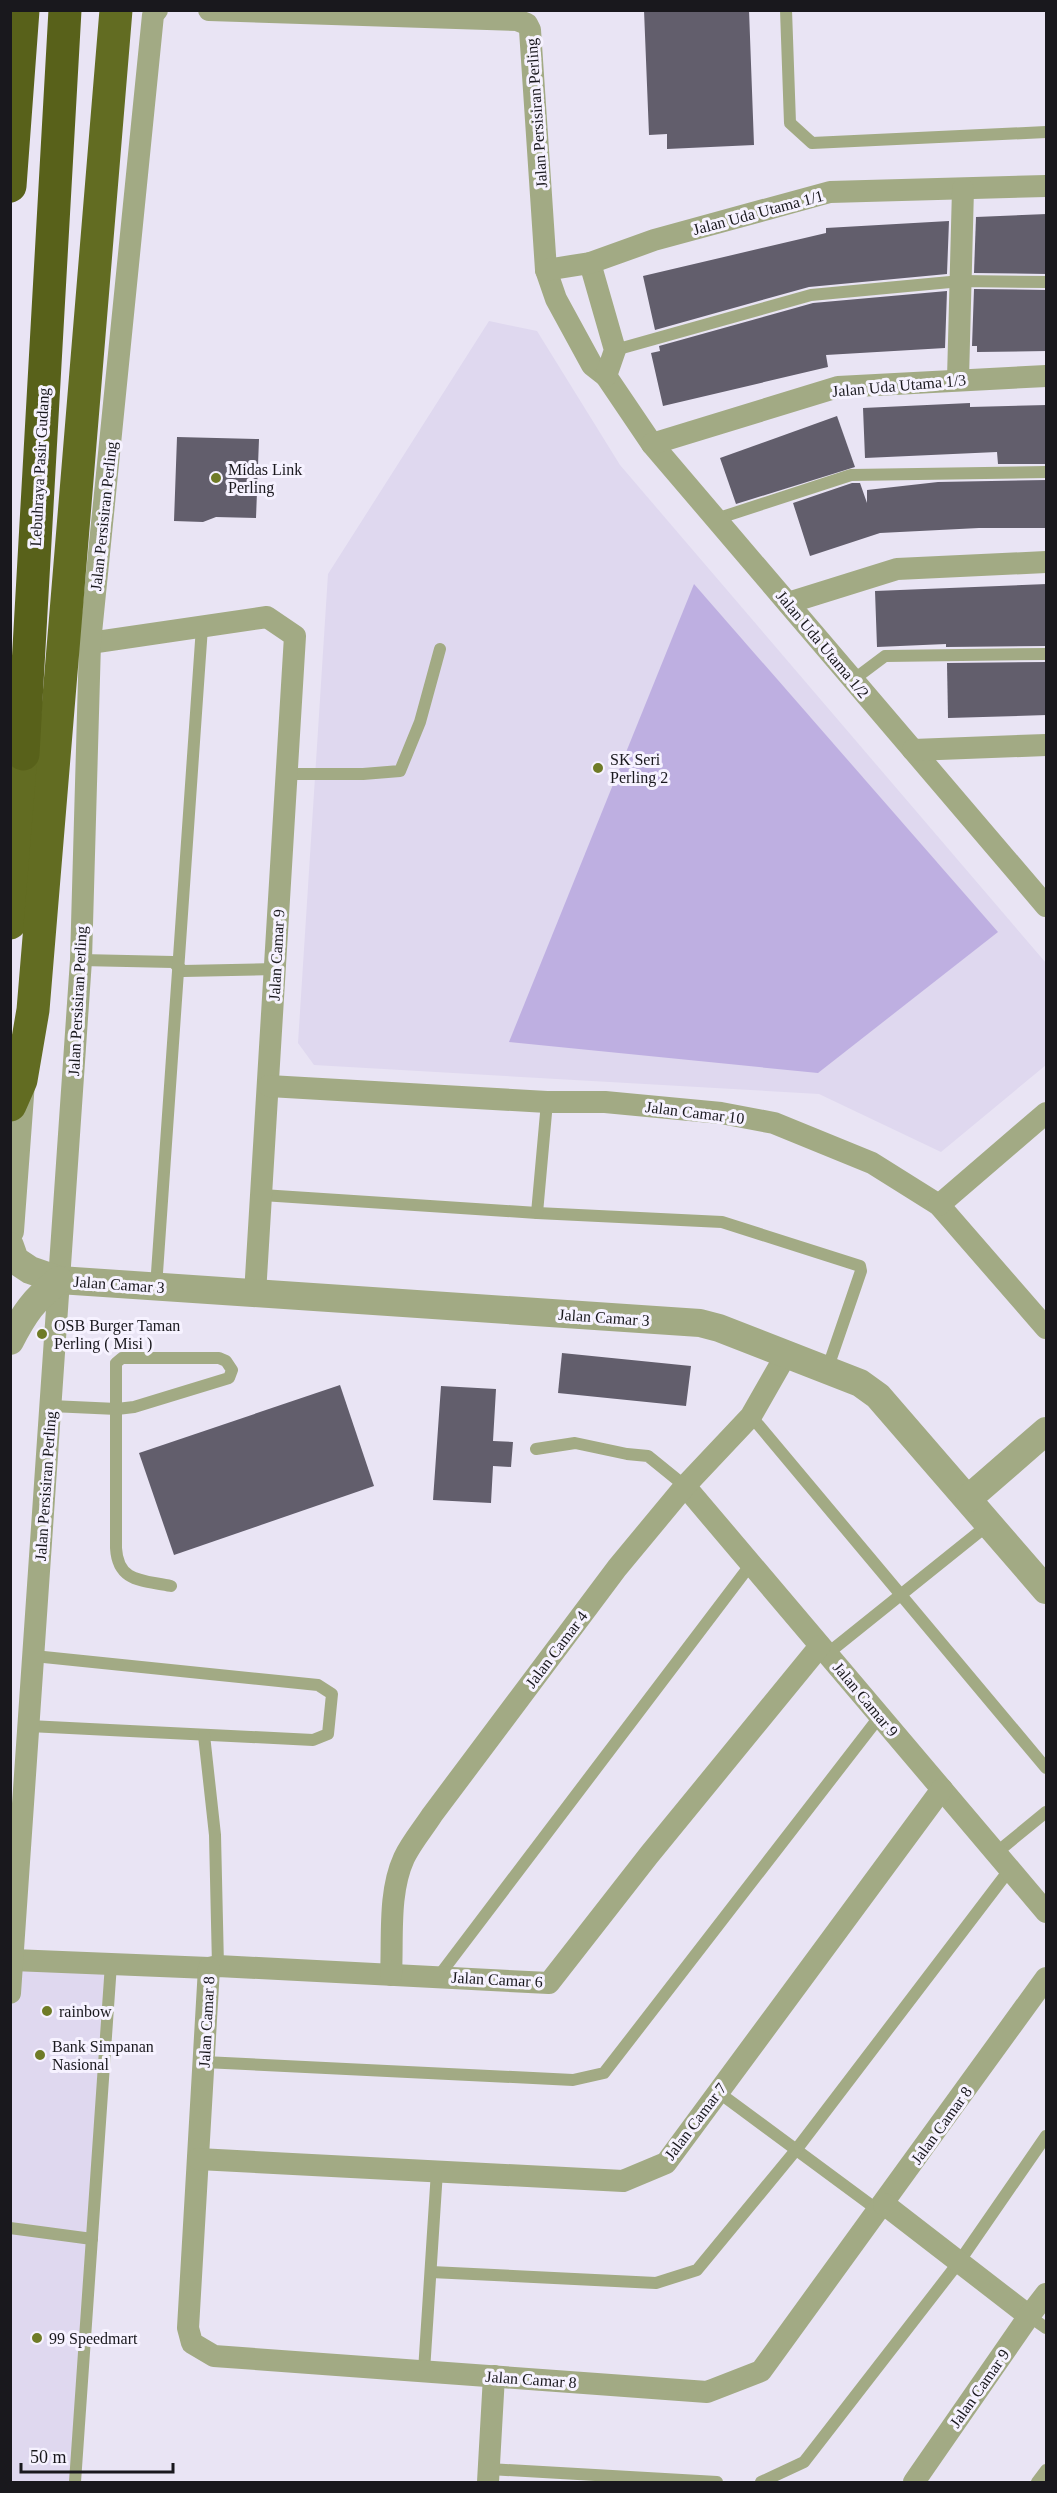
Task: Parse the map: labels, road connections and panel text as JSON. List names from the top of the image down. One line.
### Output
{"streets":{"highway":["Lebuhraya Pasir Gudang"],"street":["Jalan Persisiran Perling","Jalan Uda Utama 1/1","Jalan Uda Utama 1/3","Jalan Uda Utama 1/2","Jalan Camar 9","Jalan Camar 10","Jalan Camar 3","Jalan Camar 4","Jalan Camar 6","Jalan Camar 8","Jalan Camar 7"]},"crossings":[["Jalan Persisiran Perling","Jalan Uda Utama 1/1"],["Jalan Persisiran Perling","Jalan Uda Utama 1/2"],["Jalan Persisiran Perling","Jalan Camar 3"],["Jalan Persisiran Perling","Jalan Camar 6"],["Jalan Uda Utama 1/1","Jalan Uda Utama 1/2"],["Jalan Uda Utama 1/3","Jalan Uda Utama 1/2"],["Jalan Camar 9","Jalan Camar 10"],["Jalan Camar 9","Jalan Camar 3"],["Jalan Camar 9","Jalan Camar 4"],["Jalan Camar 9","Jalan Camar 6"],["Jalan Camar 9","Jalan Camar 7"],["Jalan Camar 3","Jalan Camar 4"],["Jalan Camar 4","Jalan Camar 6"],["Jalan Camar 6","Jalan Camar 8"],["Jalan Camar 8","Jalan Camar 7"]],"places":["Midas Link Perling","SK Seri Perling 2","OSB Burger Taman Perling ( Misi )","rainbow","Bank Simpanan Nasional","99 Speedmart"],"scale_bar":"50 m"}
